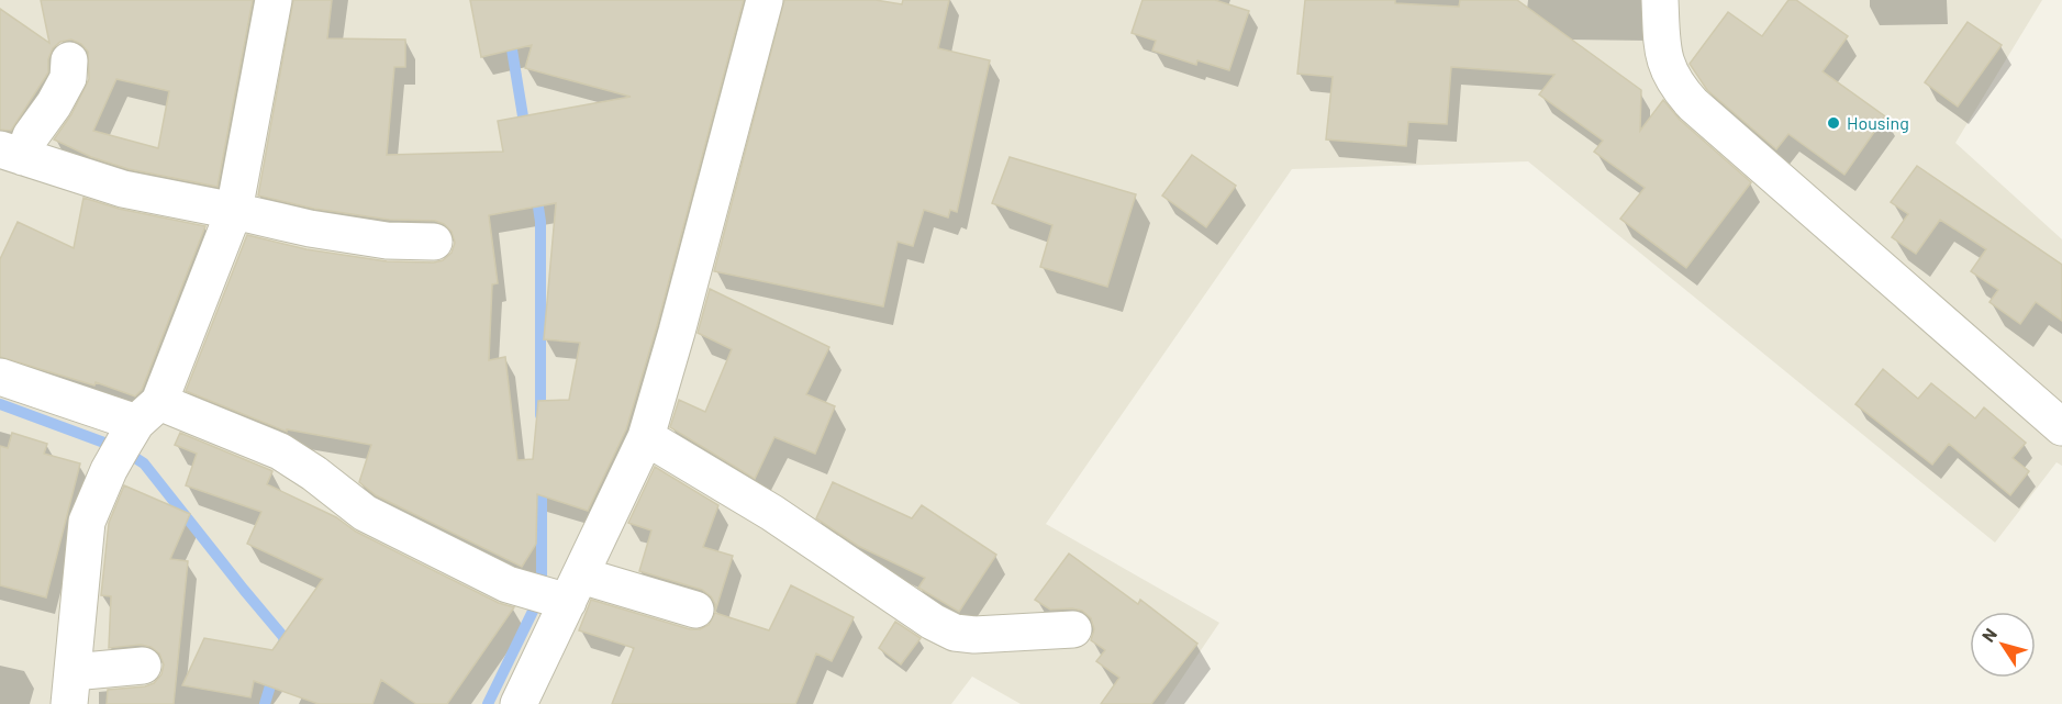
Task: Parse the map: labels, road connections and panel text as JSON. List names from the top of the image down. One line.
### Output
{"places":["Housing"],"north":"top left"}
